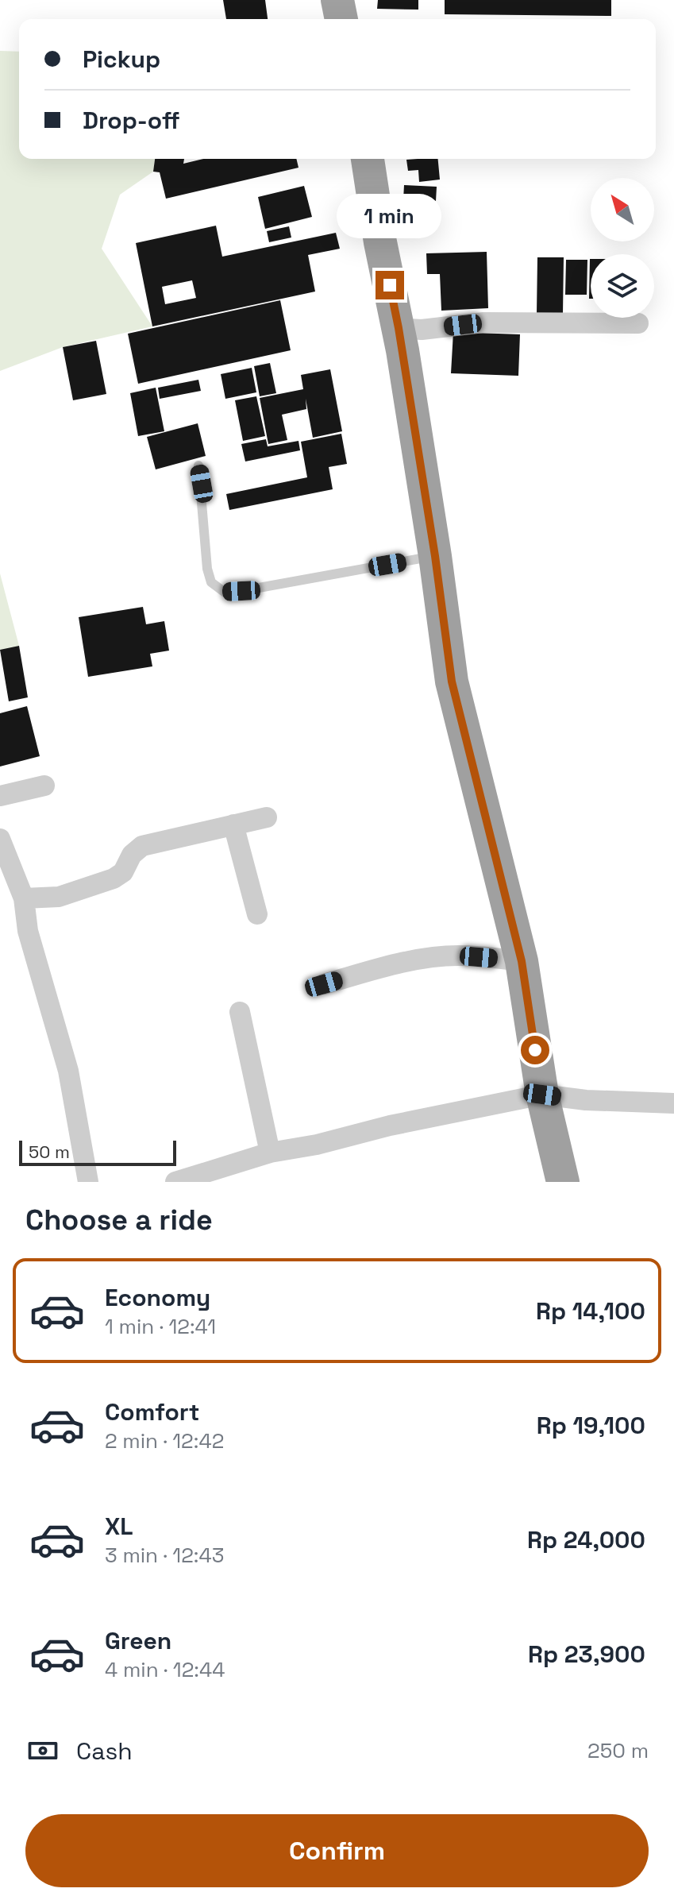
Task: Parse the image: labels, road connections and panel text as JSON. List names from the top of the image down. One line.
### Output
{"scale_bar":"50 m","north":"top left","page":{"banner":["Pickup","Drop-off"],"bubble":"1 min","scale":"50 m","heading":"Choose a ride","list":[{"name":"Economy","note":"1 min · 12:41","value":"Rp 14,100"},{"name":"Comfort","note":"2 min · 12:42","value":"Rp 19,100"},{"name":"XL","note":"3 min · 12:43","value":"Rp 24,000"},{"name":"Green","note":"4 min · 12:44","value":"Rp 23,900"}],"pay":["Cash","250 m"],"buttons":"Confirm"}}
